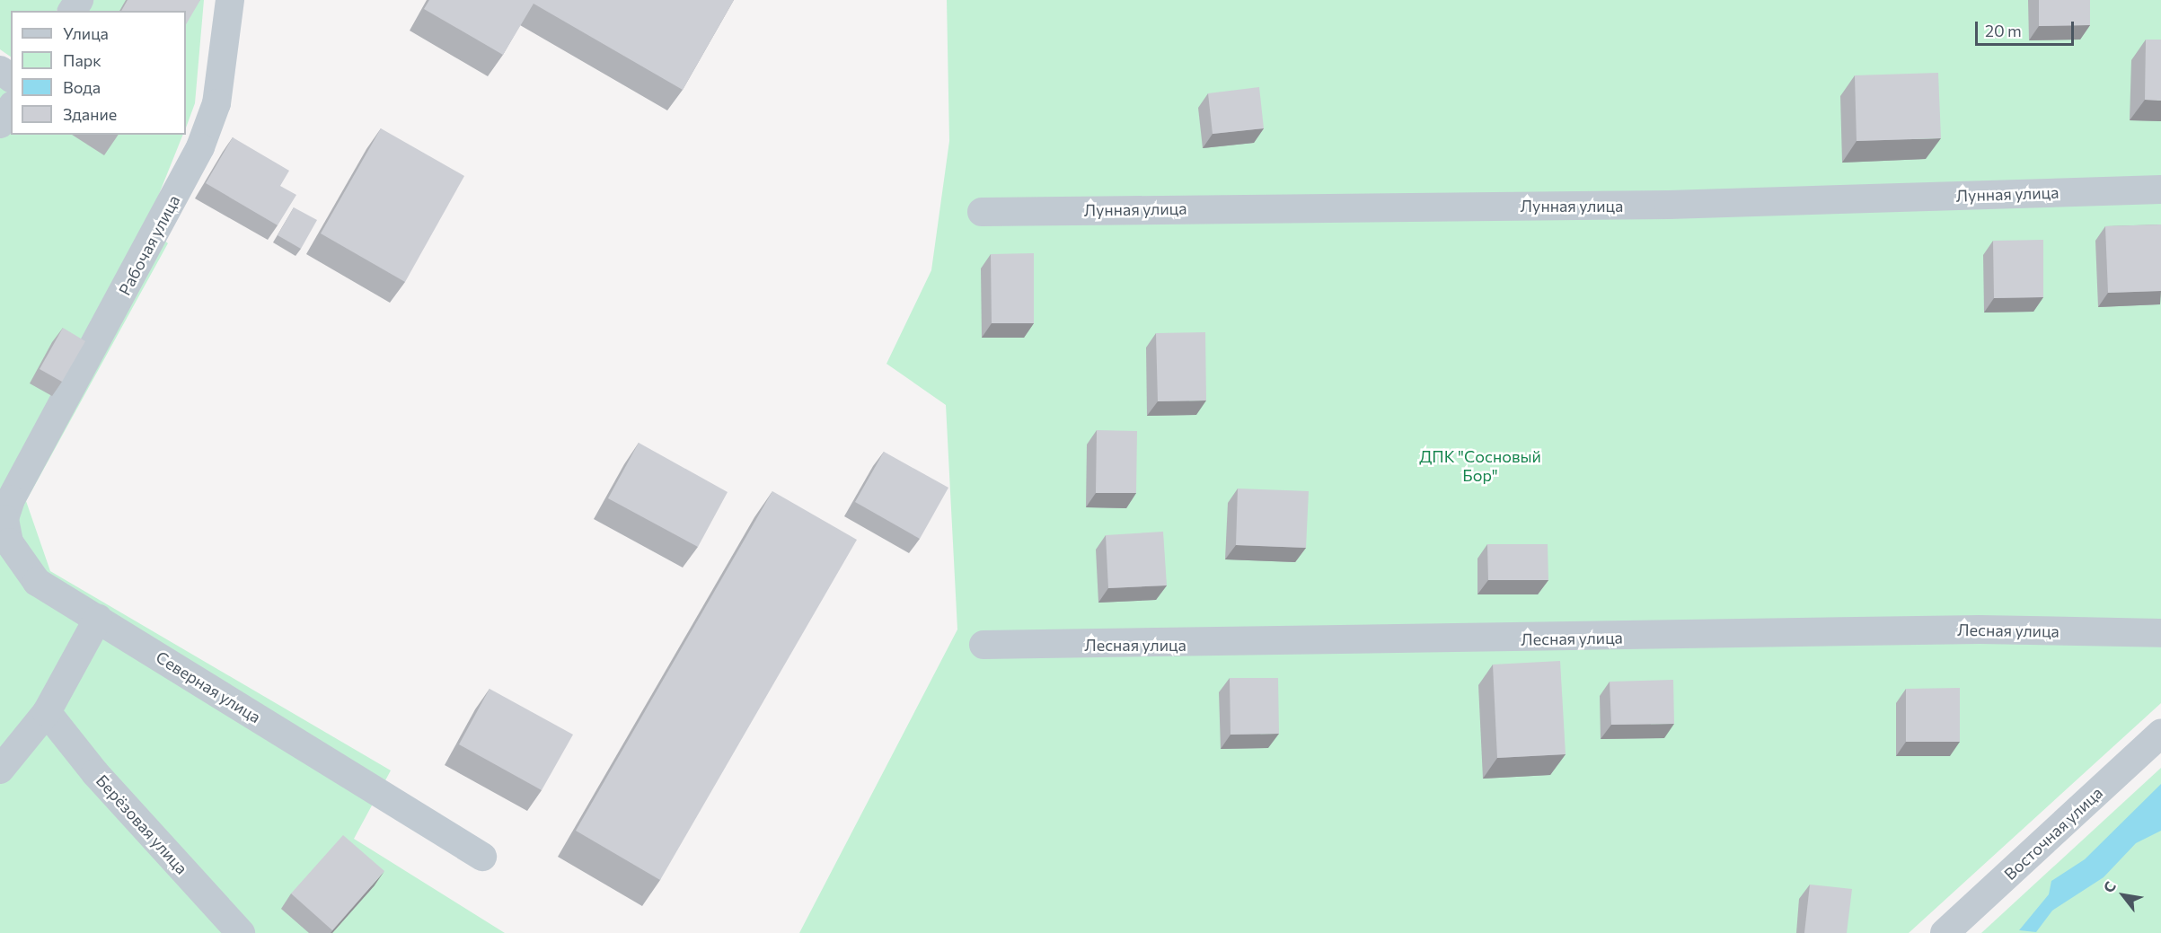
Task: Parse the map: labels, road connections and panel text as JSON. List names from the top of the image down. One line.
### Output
{"streets":{"street":["Лунная улица","Рабочая улица","Лесная улица","Северная улица","Берёзовая улица","Восточная улица"]},"crossings":[["Рабочая улица","Северная улица"]],"parks":["ДПК \"Сосновый Бор\""],"legend":["Улица","Парк","Вода","Здание"],"scale_bar":"20 m","north":"top left"}
